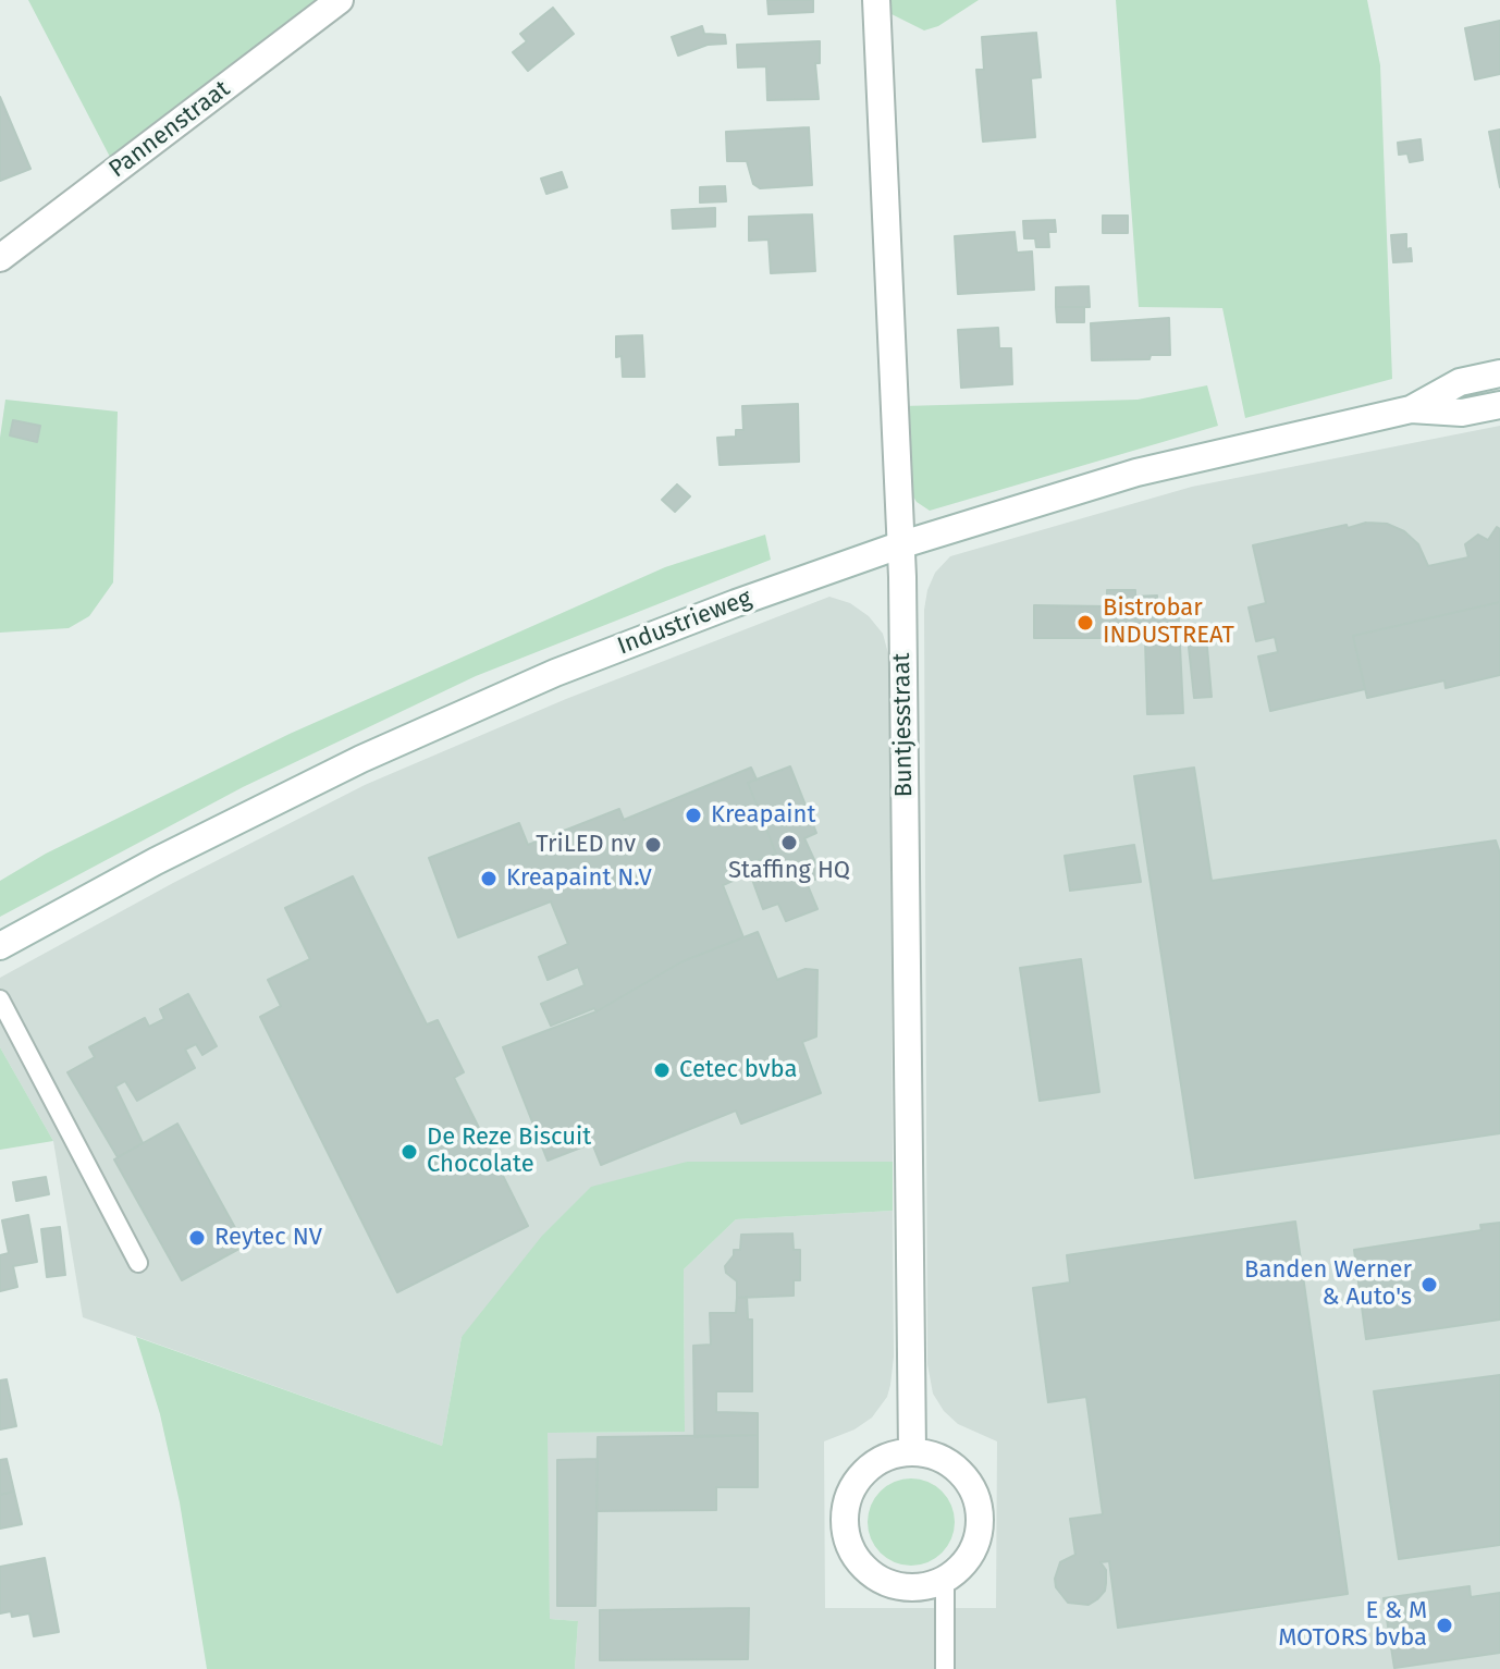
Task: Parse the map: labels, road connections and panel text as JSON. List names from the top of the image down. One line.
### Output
{"streets":{"street":["Pannenstraat","Industrieweg","Buntjesstraat"]},"crossings":[["Industrieweg","Buntjesstraat"]],"places":["Bistrobar INDUSTREAT","Kreapaint","Staffing HQ","TriLED nv","Kreapaint N.V","Cetec bvba","De Reze Biscuit Chocolate","Reytec NV","Banden Werner & Auto's","E & M MOTORS bvba"]}
